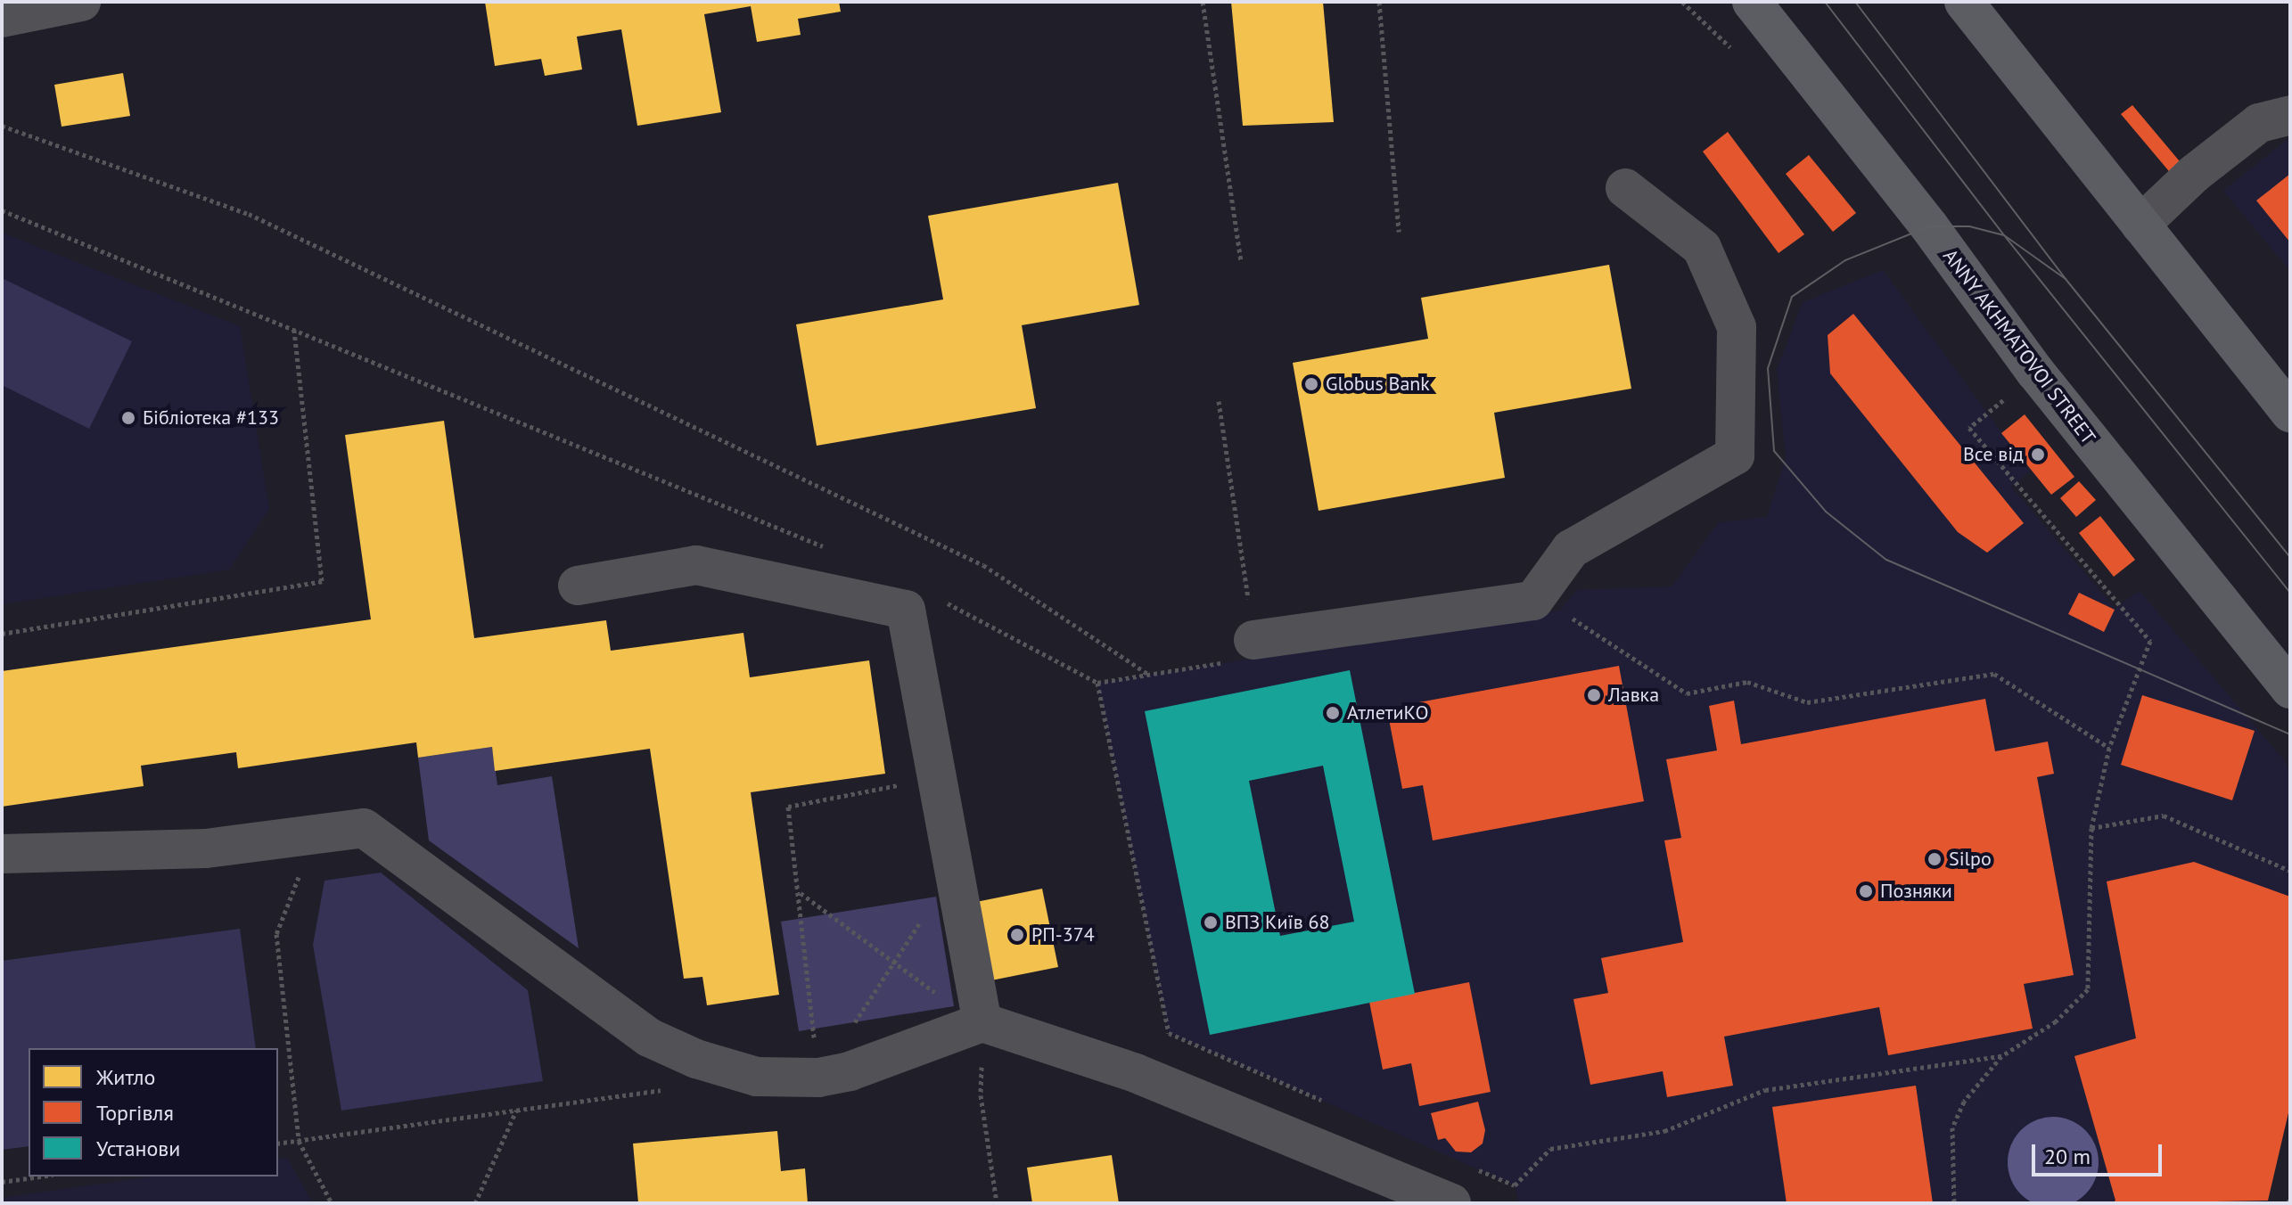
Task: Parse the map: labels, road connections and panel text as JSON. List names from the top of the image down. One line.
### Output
{"streets":{"main road":["ANNY AKHMATOVOI STREET"]},"places":["Globus Bank","Бібліотека #133","Все від","Лавка","АтлетиКО","Silpo","Позняки","ВПЗ Київ 68","РП-374"],"legend":["Житло","Торгівля","Установи"],"scale_bar":"20 m"}
